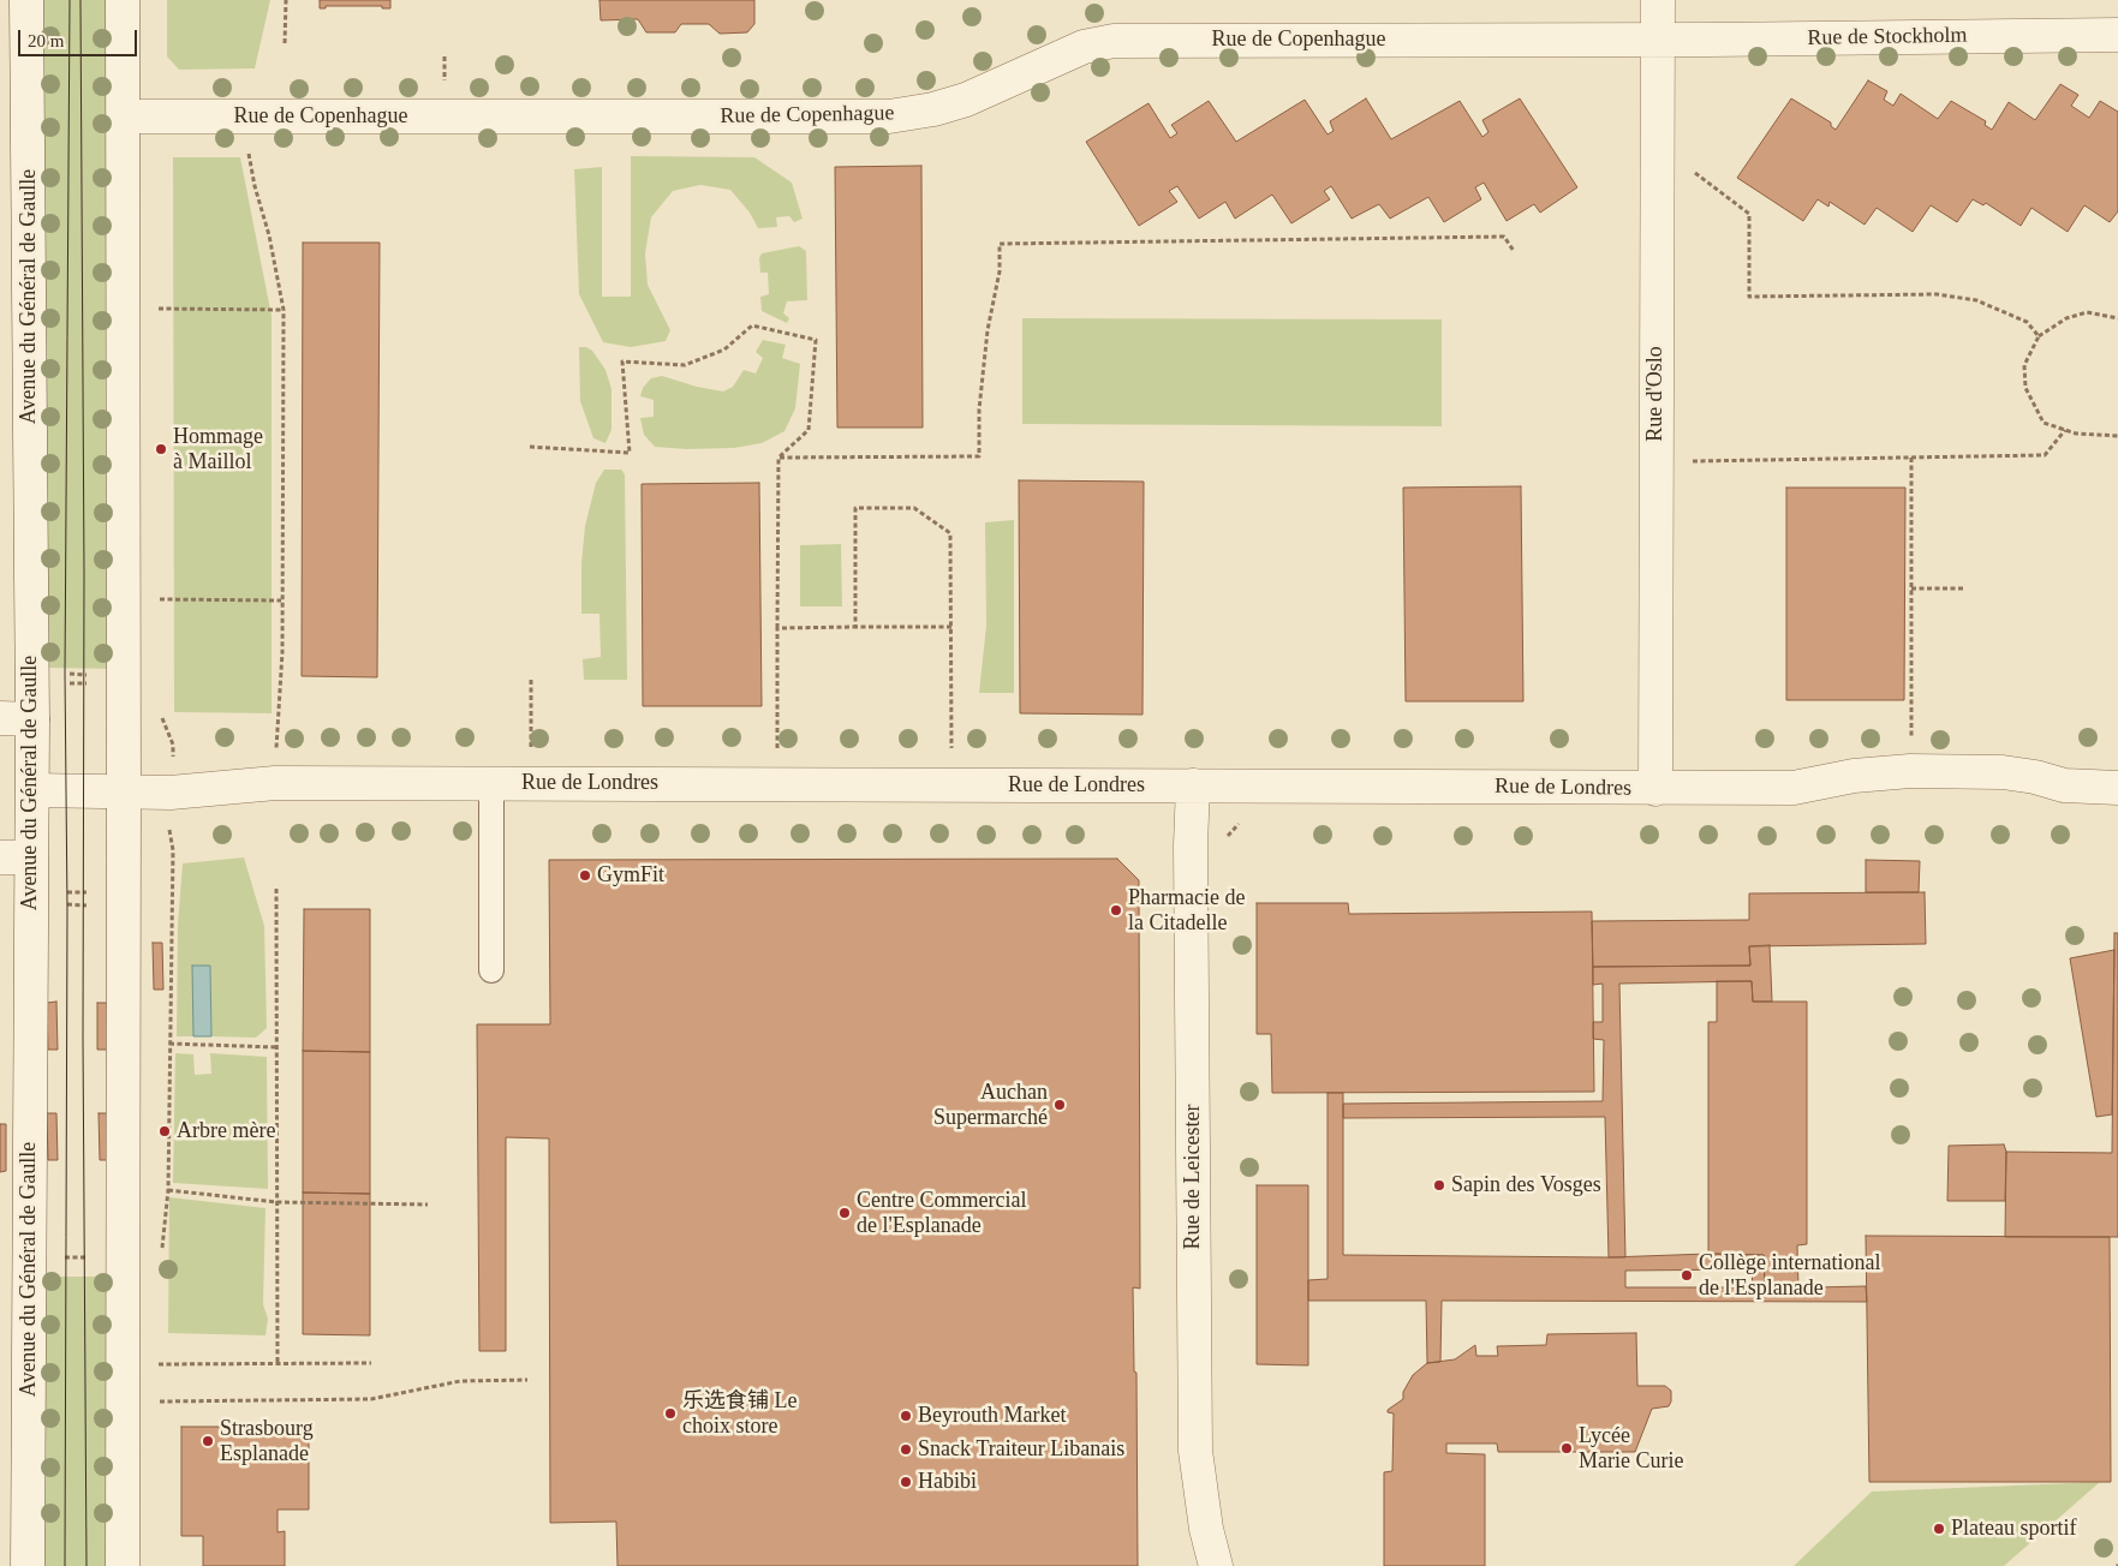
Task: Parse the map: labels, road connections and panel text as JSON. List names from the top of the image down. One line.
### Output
{"streets":{"street":["Rue de Stockholm","Rue de Copenhague","Avenue du Général de Gaulle","Rue d'Oslo","Rue de Londres","Rue de Leicester"]},"crossings":[["Rue de Stockholm","Rue de Copenhague"],["Rue de Stockholm","Rue d'Oslo"],["Rue de Copenhague","Rue d'Oslo"],["Avenue du Général de Gaulle","Rue de Londres"],["Rue d'Oslo","Rue de Londres"],["Rue de Londres","Rue de Leicester"]],"places":["Hommage à Maillol","GymFit","Pharmacie de la Citadelle","Auchan Supermarché","Arbre mère","Sapin des Vosges","Centre Commercial de l'Esplanade","Collège international de l'Esplanade","乐选食铺 Le choix store","Beyrouth Market","Strasbourg Esplanade","Lycée Marie Curie","Snack Traiteur Libanais","Habibi","Plateau sportif"],"scale_bar":"20 m"}
